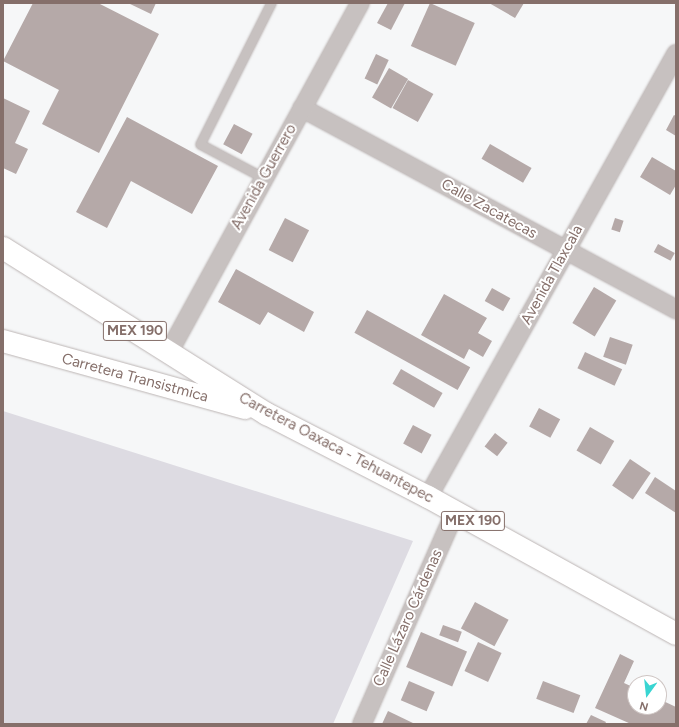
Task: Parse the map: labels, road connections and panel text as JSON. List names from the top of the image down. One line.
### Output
{"streets":{"main road":["MEX 190","Carretera Transistmica","Carretera Oaxaca - Tehuantepec"],"street":["Avenida Guerrero","Calle Zacatecas","Avenida Tlaxcala","Calle Lázaro Cárdenas"]},"crossings":[["Avenida Guerrero","Calle Zacatecas"],["Avenida Guerrero","Carretera Oaxaca - Tehuantepec"],["Calle Zacatecas","Avenida Tlaxcala"],["Avenida Tlaxcala","Carretera Oaxaca - Tehuantepec"],["Carretera Transistmica","Carretera Oaxaca - Tehuantepec"],["Carretera Oaxaca - Tehuantepec","Calle Lázaro Cárdenas"]],"north":"bottom"}
